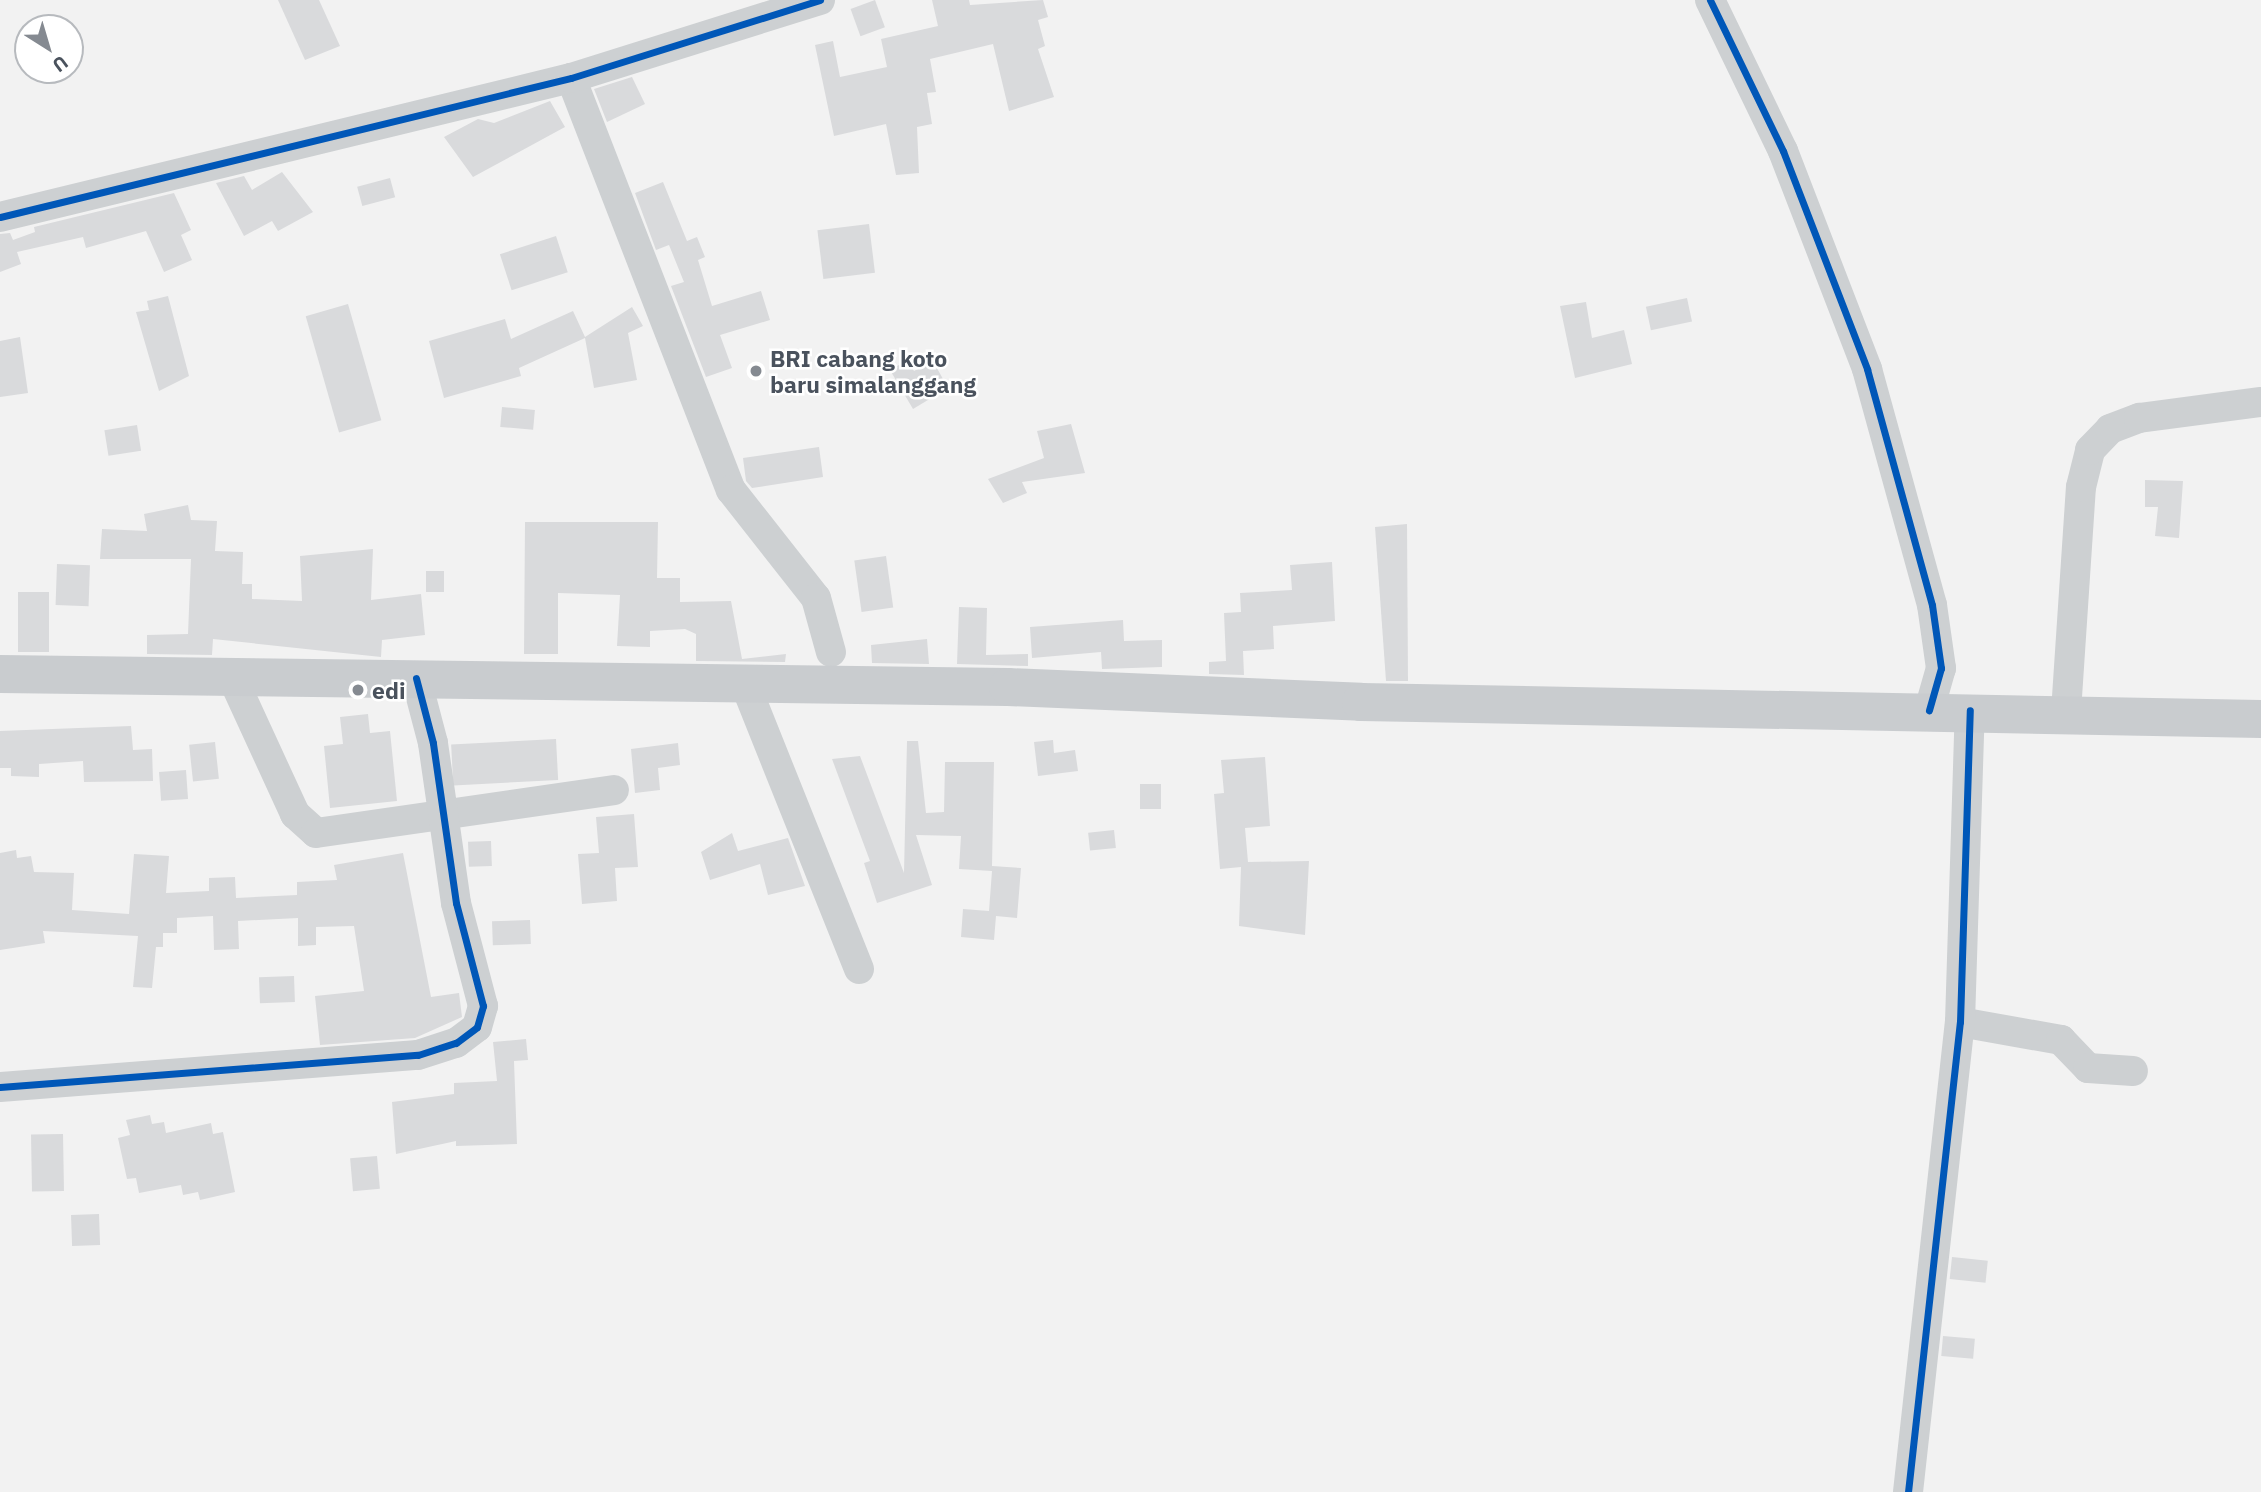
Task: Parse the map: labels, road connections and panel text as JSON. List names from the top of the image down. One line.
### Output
{"places":["BRI cabang koto baru simalanggang","edi"],"north":"bottom right"}
